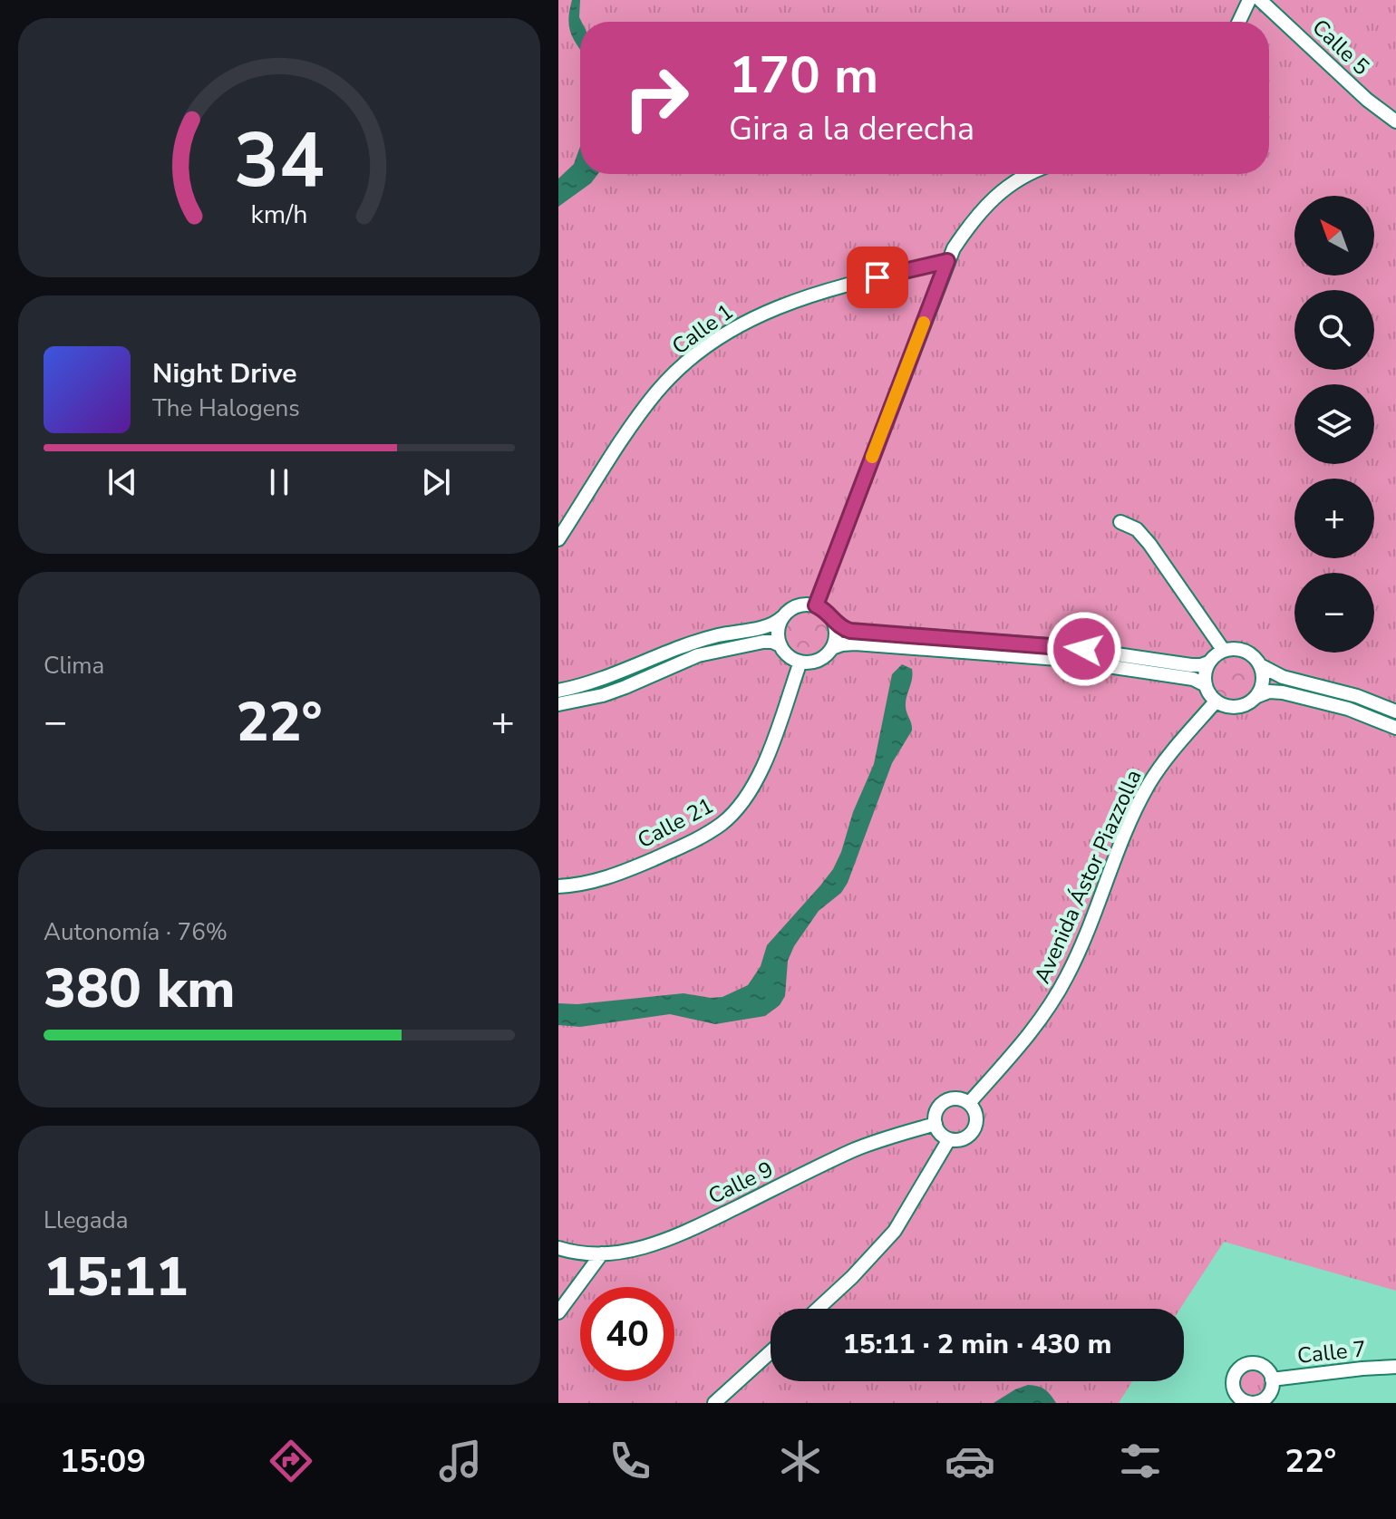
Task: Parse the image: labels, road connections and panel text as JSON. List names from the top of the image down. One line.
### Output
{"streets":{"street":["Calle 5","Calle 1","Calle 21","Avenida Ástor Piazzolla","Calle 9","Calle 7"]},"crossings":[["Avenida Ástor Piazzolla","Calle 9"]],"north":"top left","page":{"turn":["170 m","Gira a la derecha"],"map_buttons":["+","−"],"song":["Night Drive","The Halogens"],"tile":["Clima",["Autonomía · 76%","380 km"],["Llegada","15:11"]],"heat":["−","22°","+"],"limit":"40","trip":"15:11 · 2 min · 430 m","tabs":["15:09","22°"],"gauge":["34","km/h"]}}
